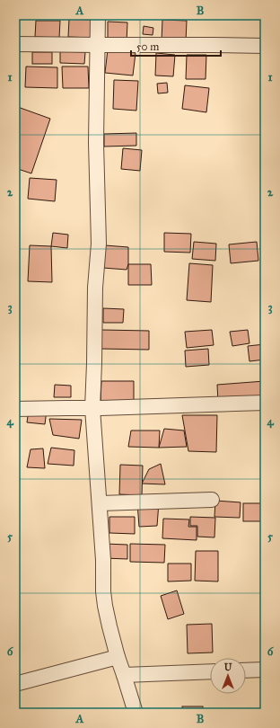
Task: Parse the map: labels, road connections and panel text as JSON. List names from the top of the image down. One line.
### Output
{"scale_bar":"50 m","north":"top","grid":{"columns":["A","B"],"rows":["1","2","3","4","5","6"]}}
